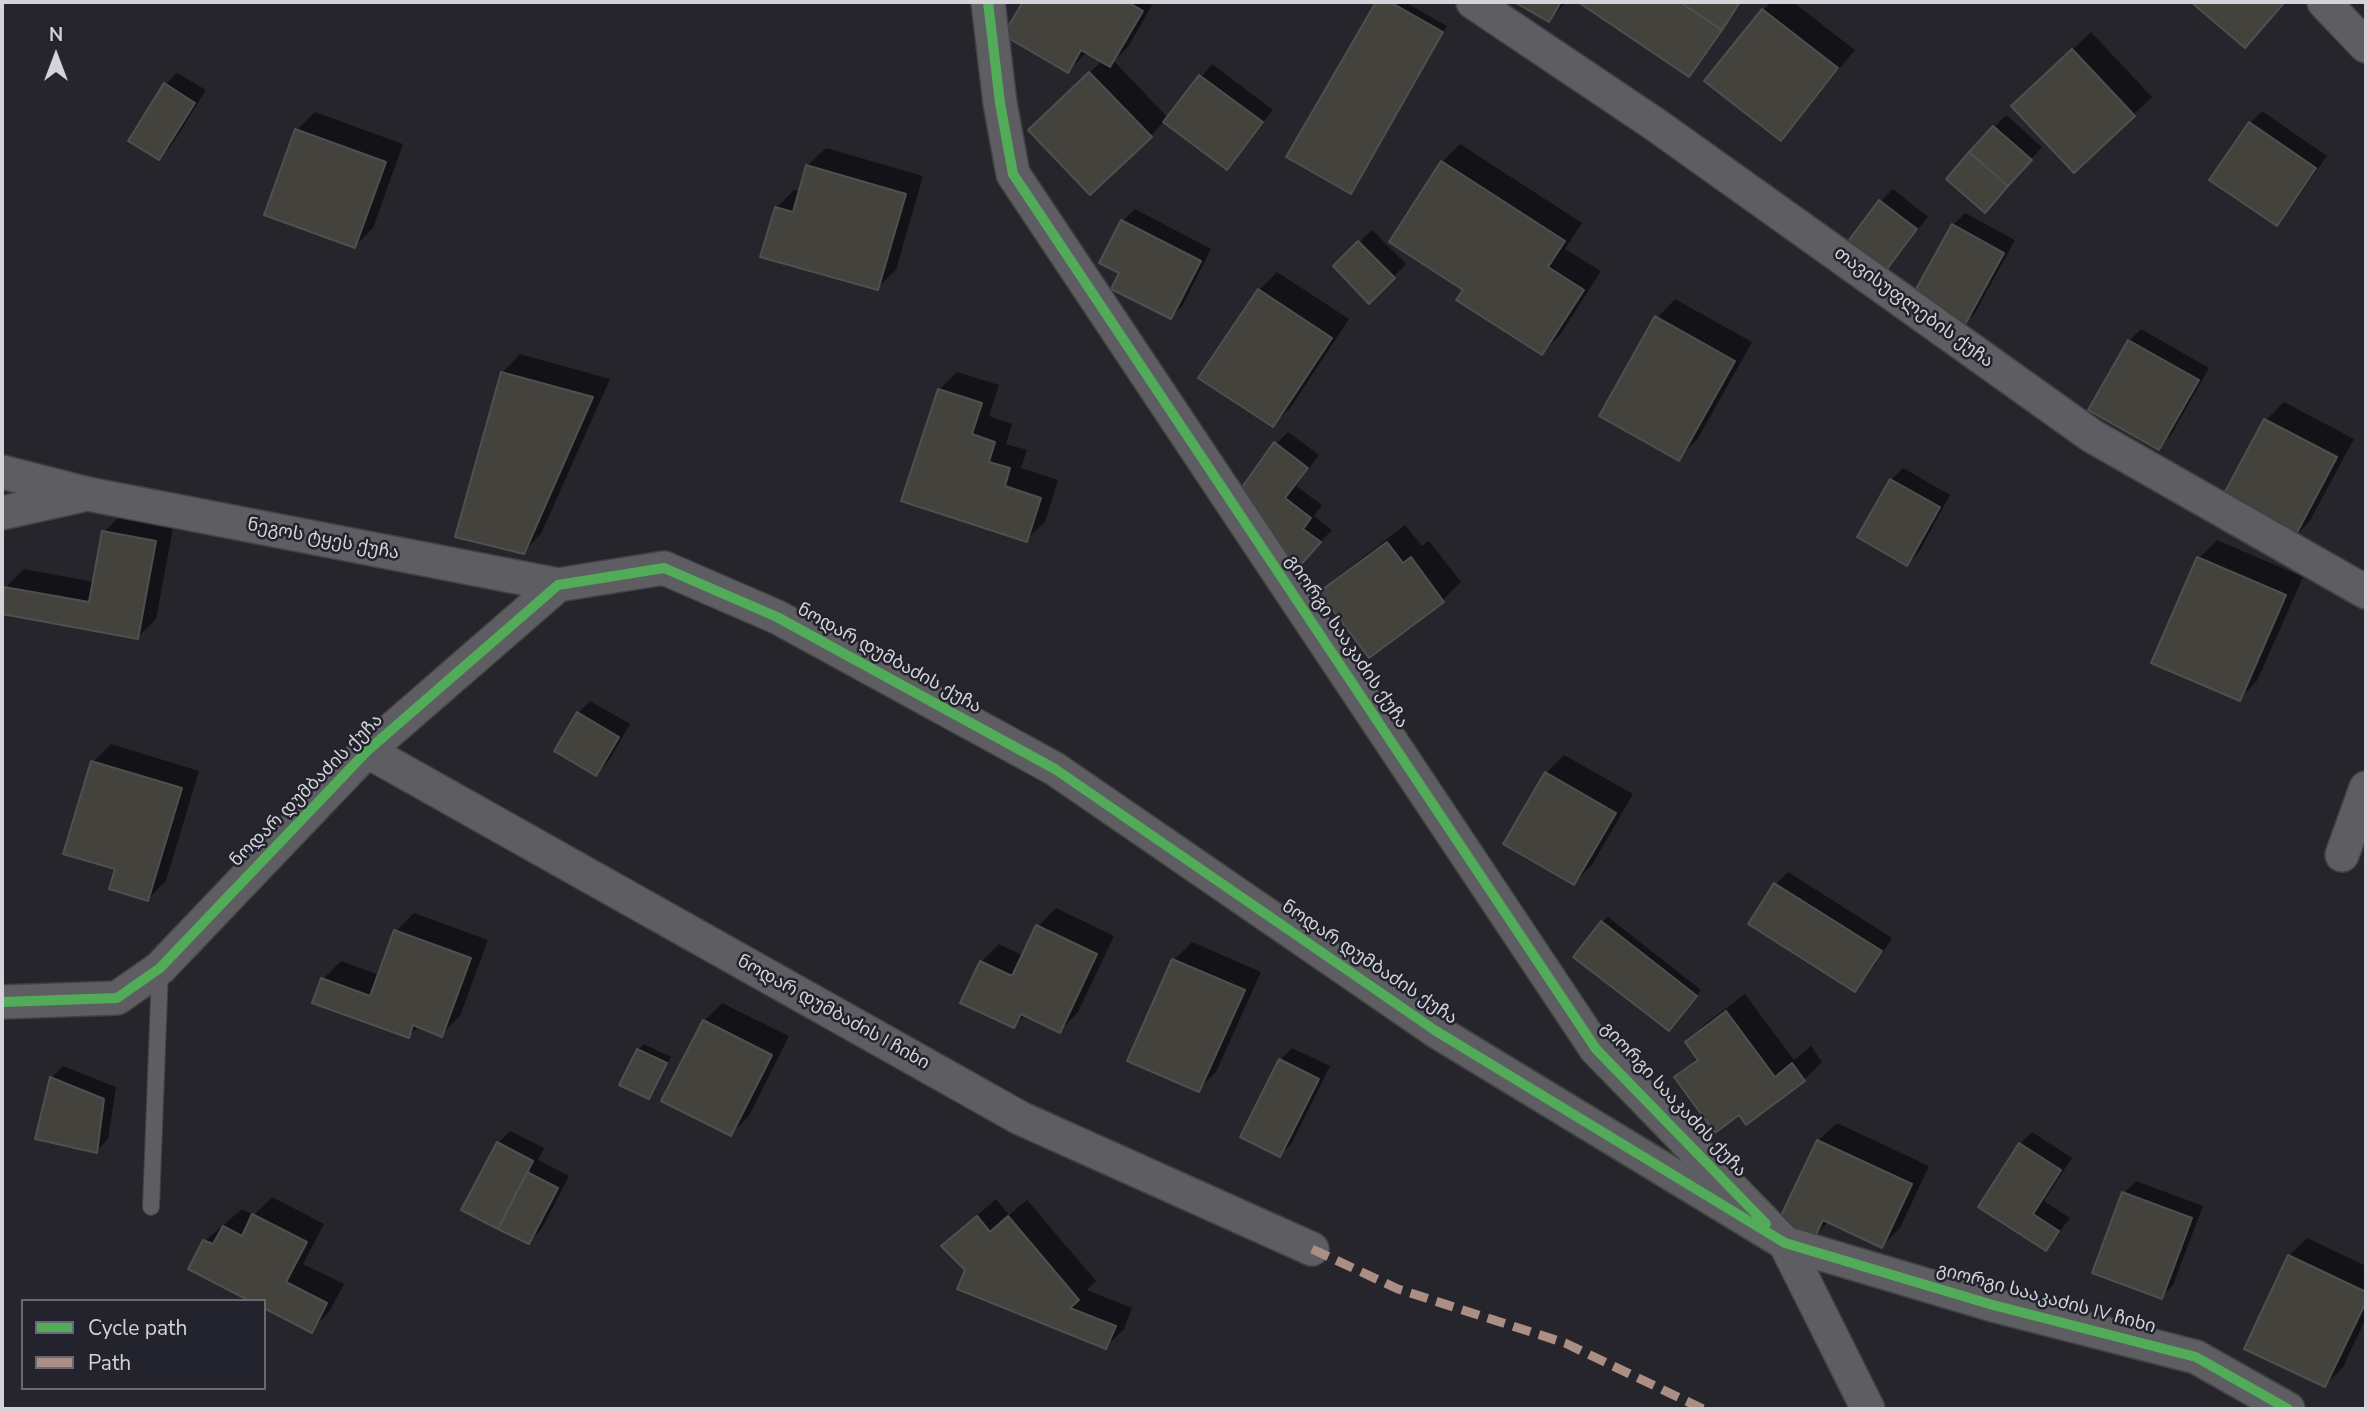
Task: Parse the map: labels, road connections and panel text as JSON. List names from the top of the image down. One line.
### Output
{"streets":{"street":["თავისუფლების ქუჩა","ნეგოს ტყეს ქუჩა","გიორგი სააკაძის ქუჩა","ნოდარ დუმბაძის ქუჩა","ნოდარ დუმბაძის I ჩიხი","გიორგი სააკაძის IV ჩიხი"]},"crossings":[["ნეგოს ტყეს ქუჩა","ნოდარ დუმბაძის ქუჩა"],["გიორგი სააკაძის ქუჩა","ნოდარ დუმბაძის ქუჩა"],["გიორგი სააკაძის ქუჩა","გიორგი სააკაძის IV ჩიხი"],["ნოდარ დუმბაძის ქუჩა","ნოდარ დუმბაძის I ჩიხი"],["ნოდარ დუმბაძის ქუჩა","გიორგი სააკაძის IV ჩიხი"]],"legend":["Cycle path","Path"],"north":"top"}
